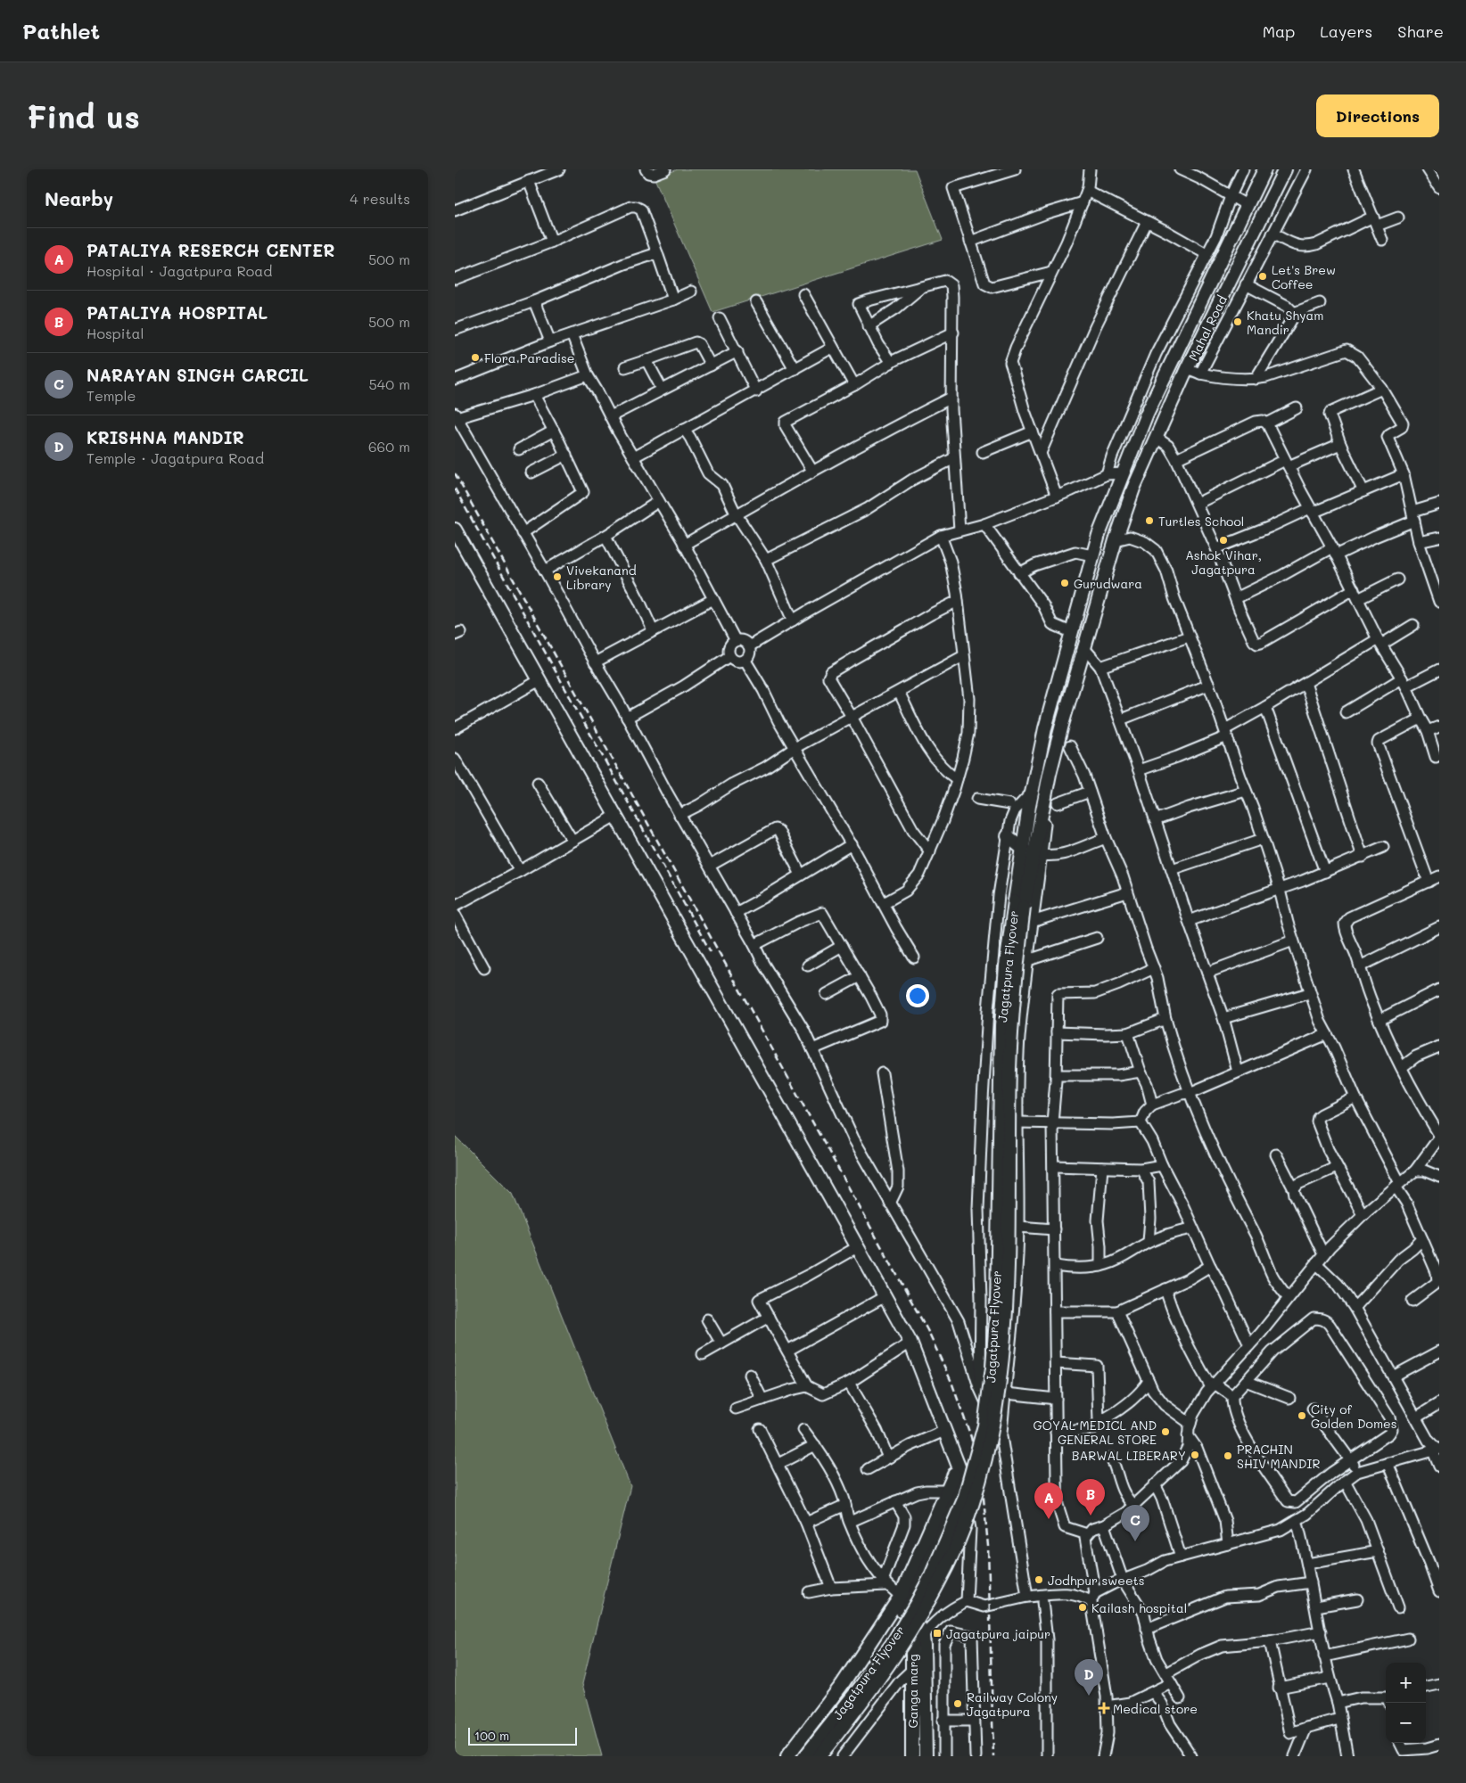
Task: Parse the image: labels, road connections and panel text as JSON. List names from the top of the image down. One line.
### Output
{"streets":{"main road":["Mahal Road","Jagatpura Flyover","Ganga marg"]},"crossings":[["Mahal Road","Jagatpura Flyover"]],"places":{"other":["Let's Brew Coffee","Khatu Shyam Mandir","Flora Paradise","Turtles School","Ashok Vihar, Jagatpura","Vivekanand Library","Gurudwara","City of Golden Domes","GOYAL MEDICL AND GENERAL STORE","BARWAL LIBERARY","PRACHIN SHIV MANDIR","Jodhpur sweets","Kailash hospital","Railway Colony Jagatpura"],"transit":["Jagatpura jaipur"],"health":["Medical store"]},"scale_bar":"100 m","page":{"header":"Pathlet","nav":["Map","Layers","Share"],"buttons":"Directions","title":"Find us","heading":["Nearby","4 results"],"list":[{"mark":"A","name":"PATALIYA RESERCH CENTER","note":"Hospital · Jagatpura Road","value":"500 m"},{"mark":"B","name":"PATALIYA HOSPITAL","note":"Hospital","value":"500 m"},{"mark":"C","name":"NARAYAN SINGH CARCIL","note":"Temple","value":"540 m"},{"mark":"D","name":"KRISHNA MANDIR","note":"Temple · Jagatpura Road","value":"660 m"}],"pins":["B","A","C","D"],"map_buttons":["+","−"],"scale":"100 m"}}
